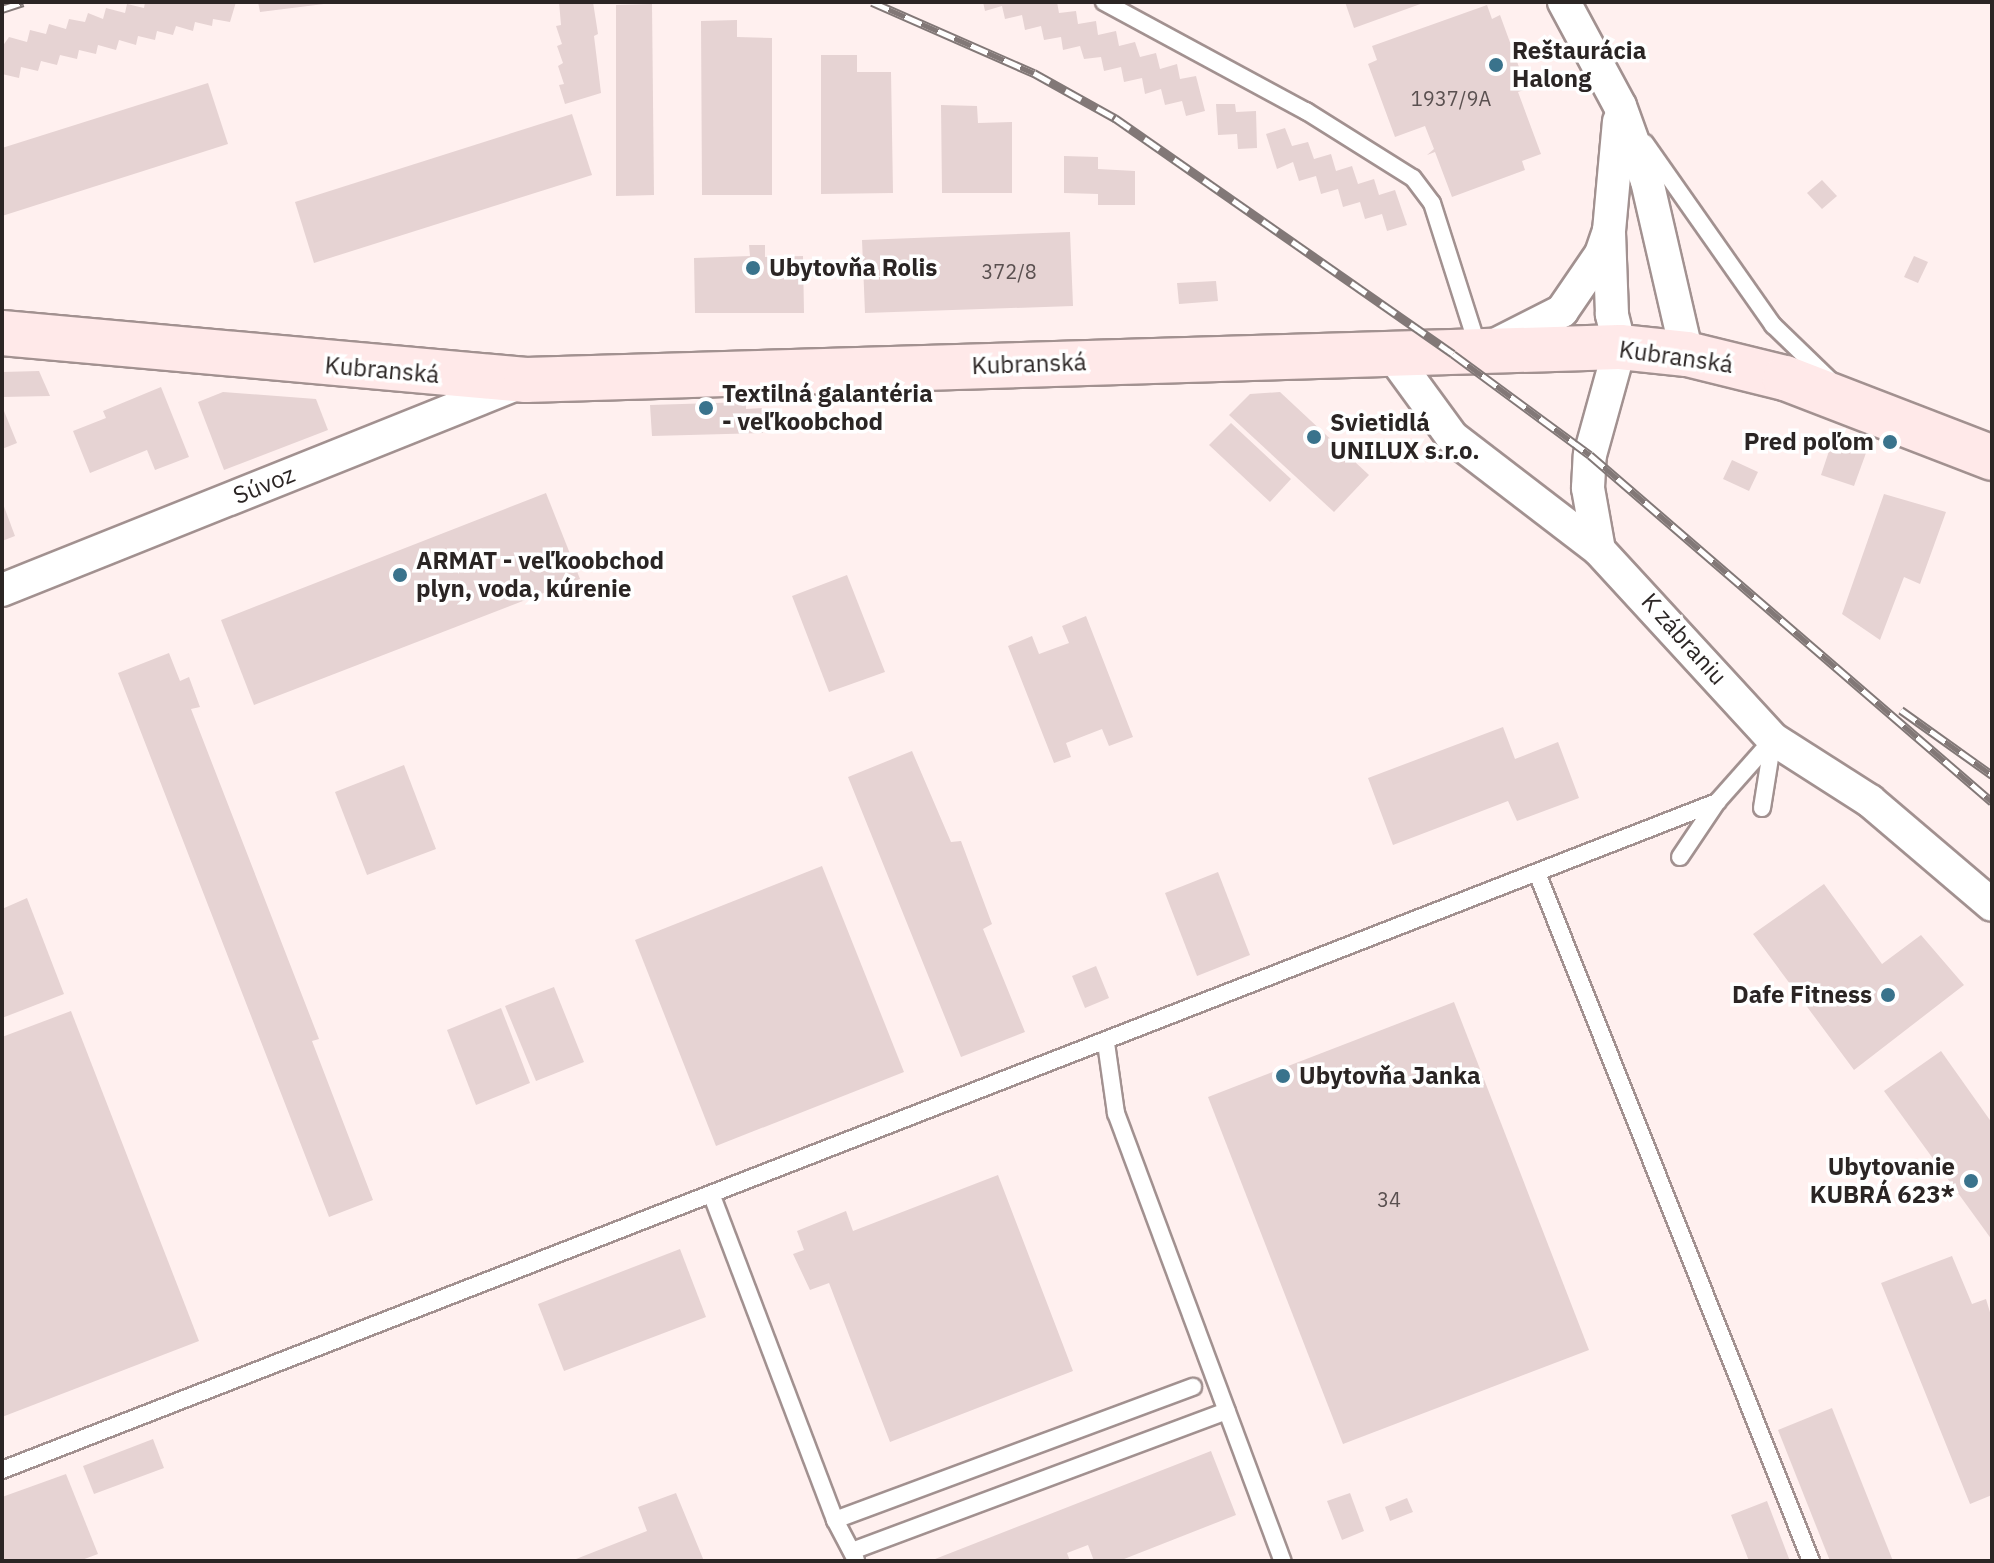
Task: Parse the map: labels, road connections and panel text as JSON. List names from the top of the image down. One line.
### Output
{"streets":{"street":["Kubranská","Súvoz","K zábraniu"]},"crossings":[["Kubranská","Súvoz"],["Kubranská","K zábraniu"]],"places":["Reštaurácia Halong","Ubytovňa Rolis","Textilná galantéria - veľkoobchod","Svietidlá UNILUX s.r.o.","Pred poľom","ARMAT - veľkoobchod plyn, voda, kúrenie","Dafe Fitness","Ubytovňa Janka","Ubytovanie KUBRÁ 623*"],"house_numbers":["1937/9A","372/8","34"]}
